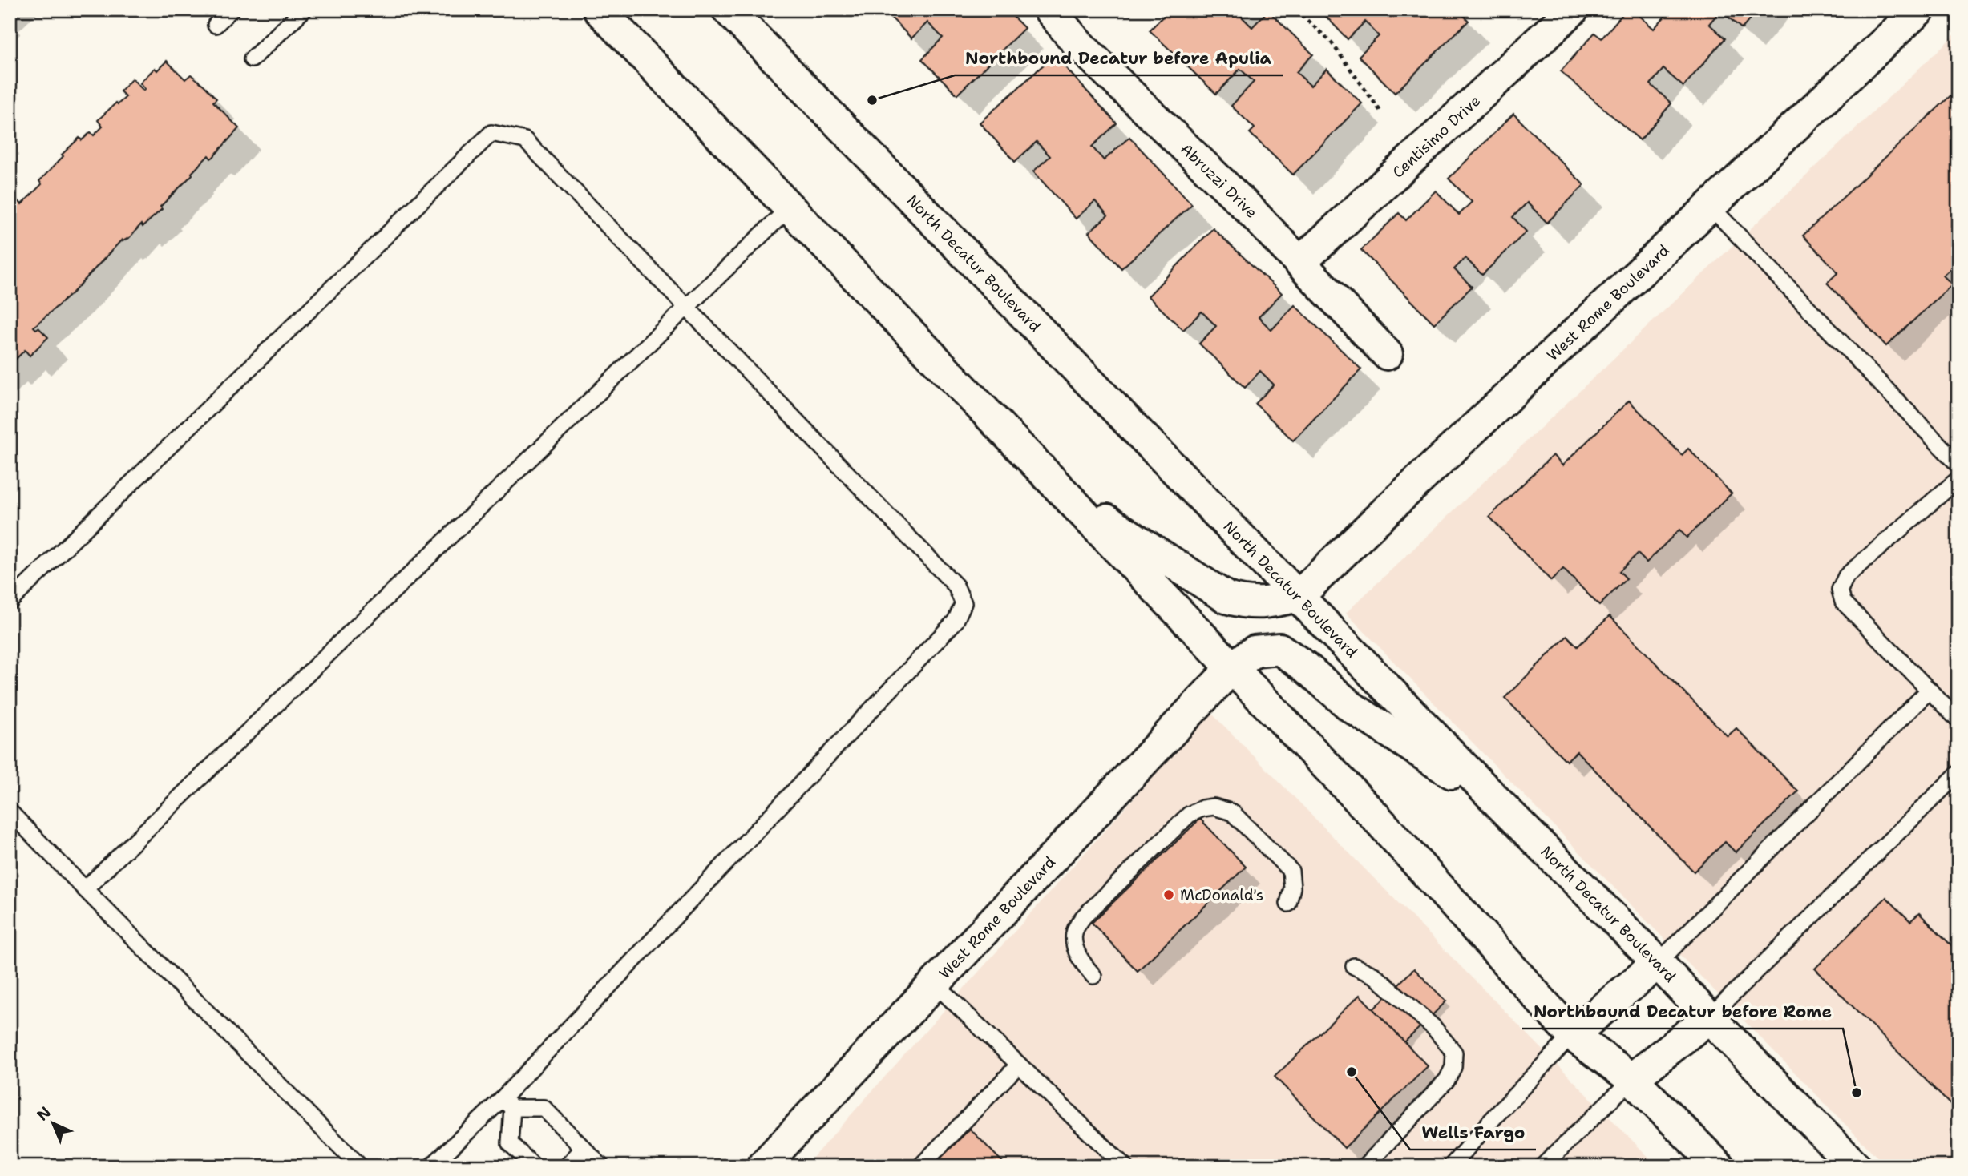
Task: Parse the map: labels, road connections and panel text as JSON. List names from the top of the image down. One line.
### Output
{"streets":{"main road":["Centisimo Drive","Abruzzi Drive","North Decatur Boulevard","West Rome Boulevard"]},"crossings":[["Centisimo Drive","Abruzzi Drive"],["North Decatur Boulevard","West Rome Boulevard"]],"places":["Northbound Decatur before Apulia","McDonald's","Wells Fargo","Northbound Decatur before Rome"],"north":"top left"}
